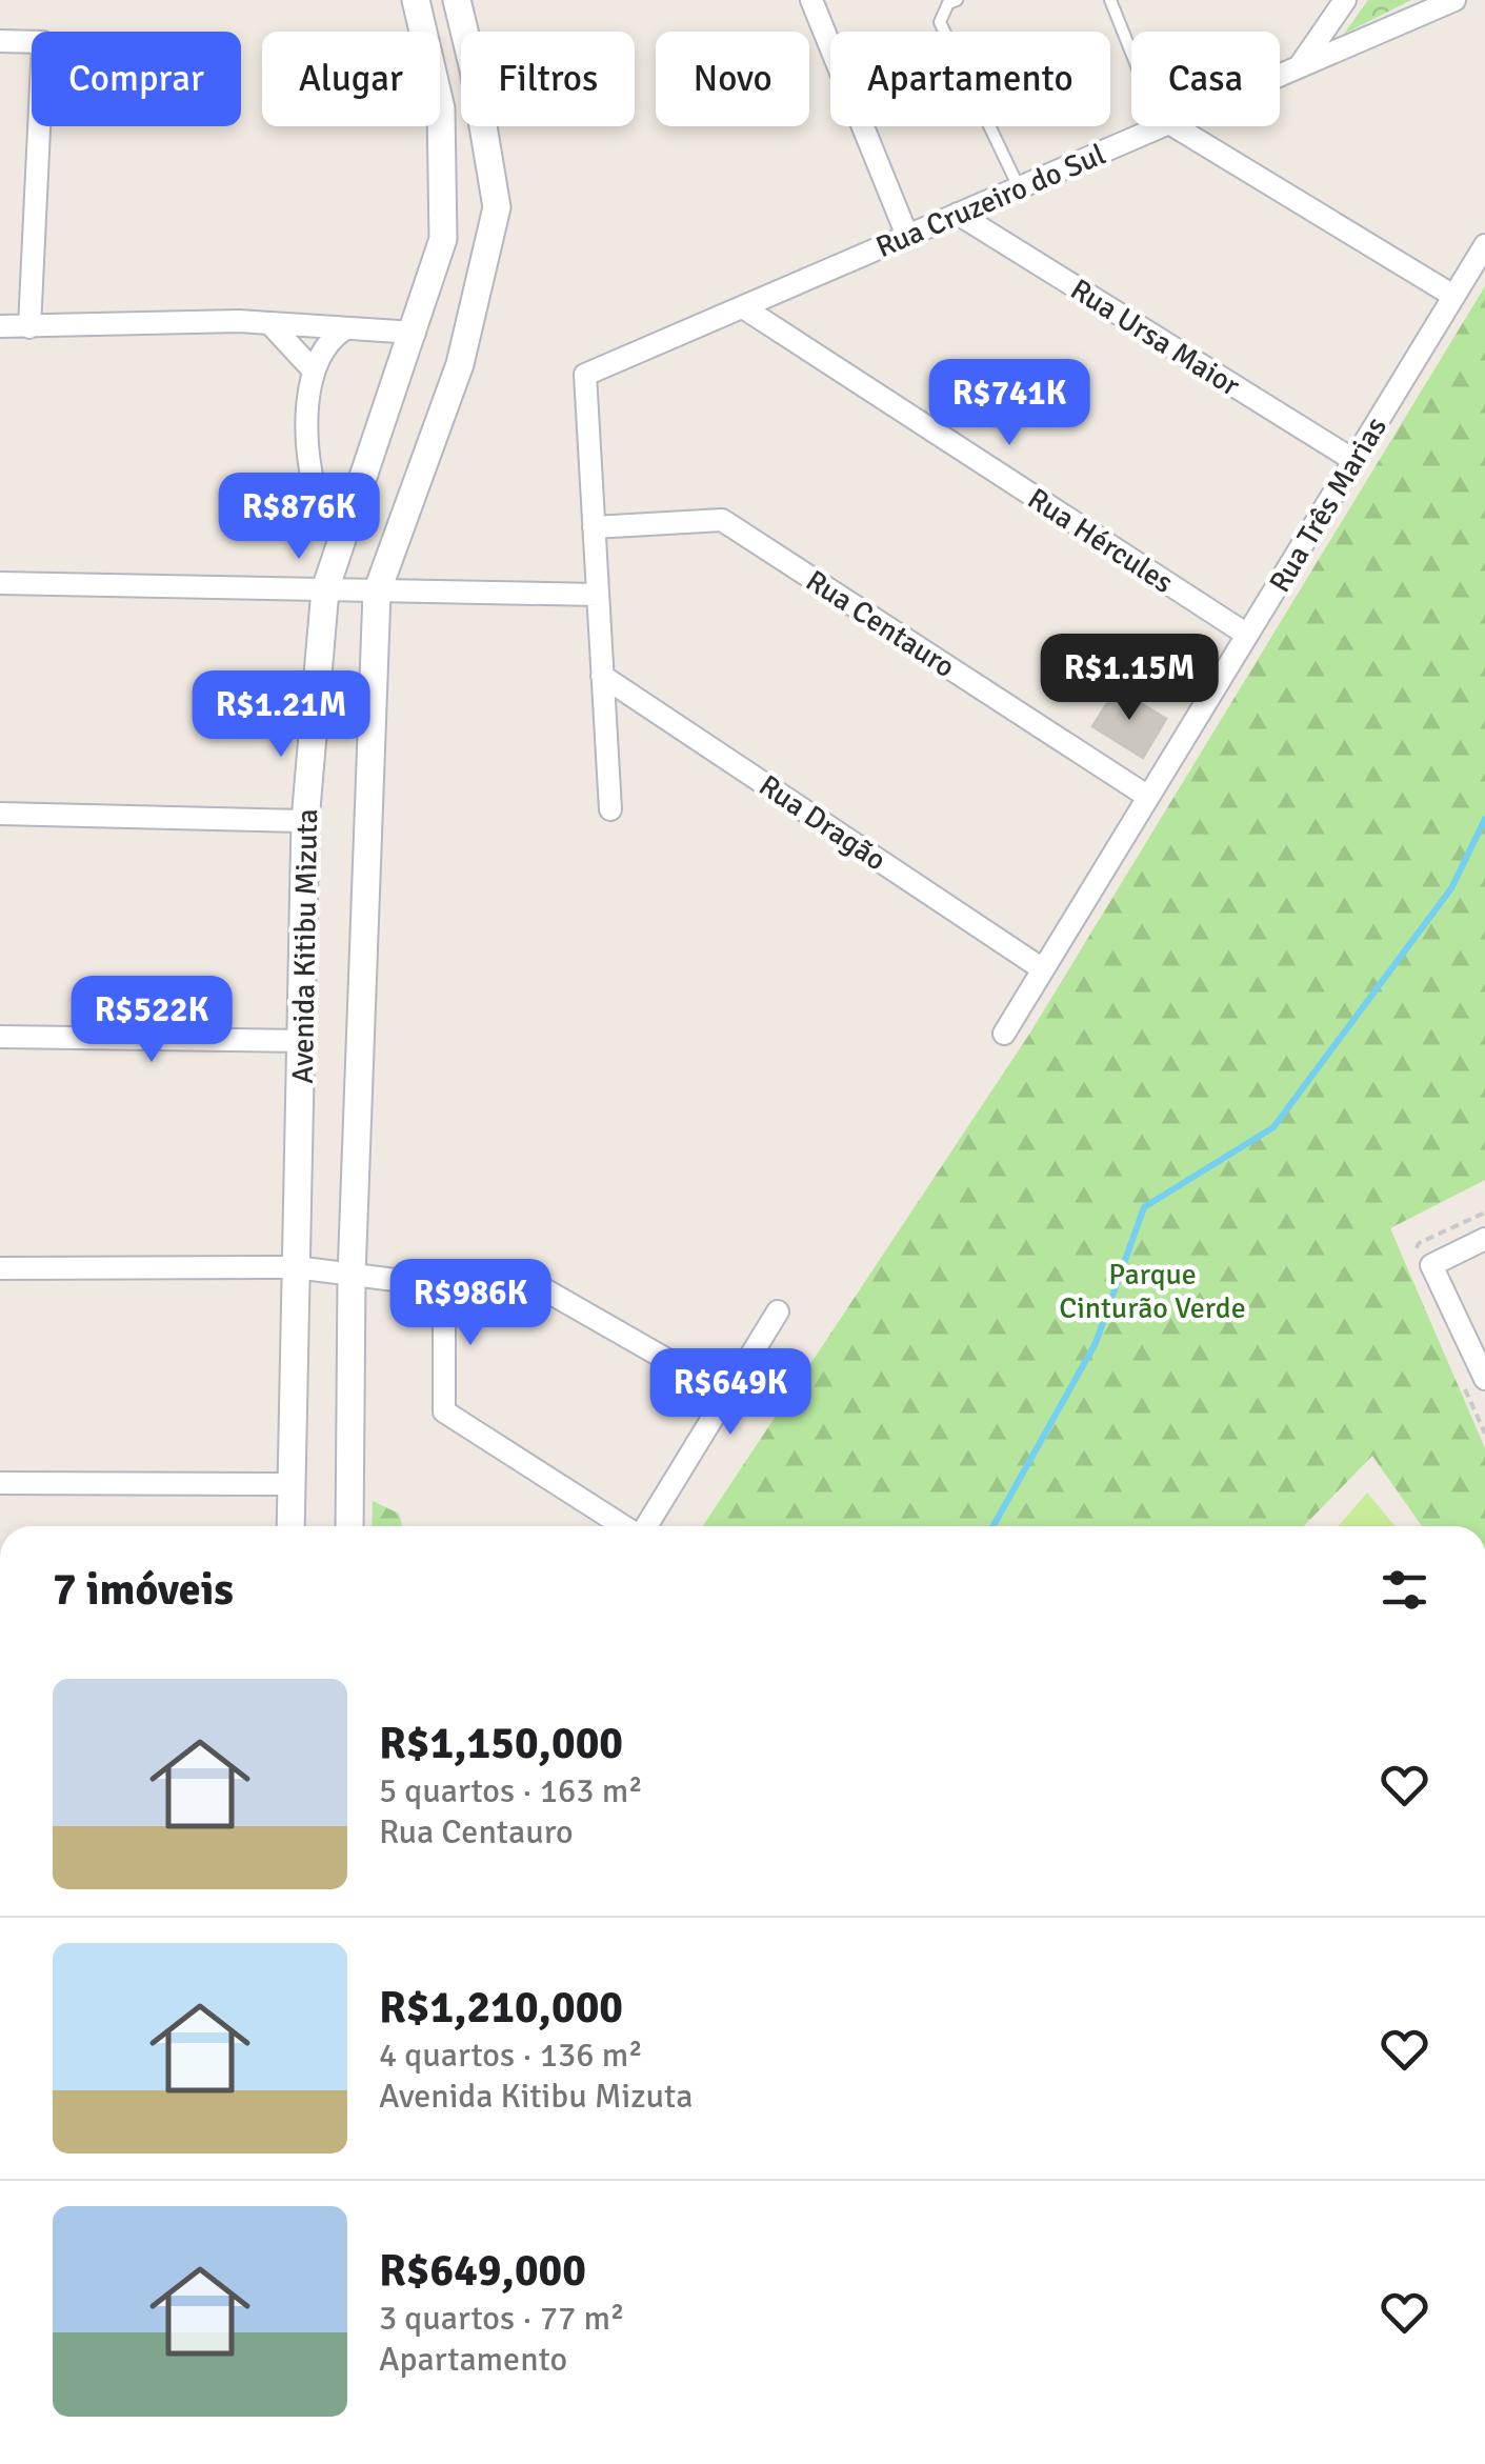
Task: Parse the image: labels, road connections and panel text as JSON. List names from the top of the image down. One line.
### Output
{"streets":{"street":["Rua Cruzeiro do Sul","Rua Ursa Maior","Rua Três Marias","Rua Hércules","Rua Centauro","Rua Dragão","Avenida Kitibu Mizuta"]},"crossings":[["Rua Cruzeiro do Sul","Rua Ursa Maior"],["Rua Cruzeiro do Sul","Rua Hércules"],["Rua Cruzeiro do Sul","Rua Centauro"],["Rua Ursa Maior","Rua Três Marias"],["Rua Três Marias","Rua Hércules"],["Rua Três Marias","Rua Centauro"],["Rua Três Marias","Rua Dragão"]],"parks":["Parque Cinturão Verde"],"page":{"chip":["Comprar","Alugar","Filtros","Novo","Apartamento","Casa"],"price":["R$741K","R$876K","R$1.15M","R$1.21M","R$522K","R$986K","R$649K"],"heading":"7 imóveis","list":[{"name":"R$1,150,000","note":"5 quartos · 163 m² · Rua Centauro"},{"name":"R$1,210,000","note":"4 quartos · 136 m² · Avenida Kitibu Mizuta"},{"name":"R$649,000","note":"3 quartos · 77 m² · Apartamento"}]}}
